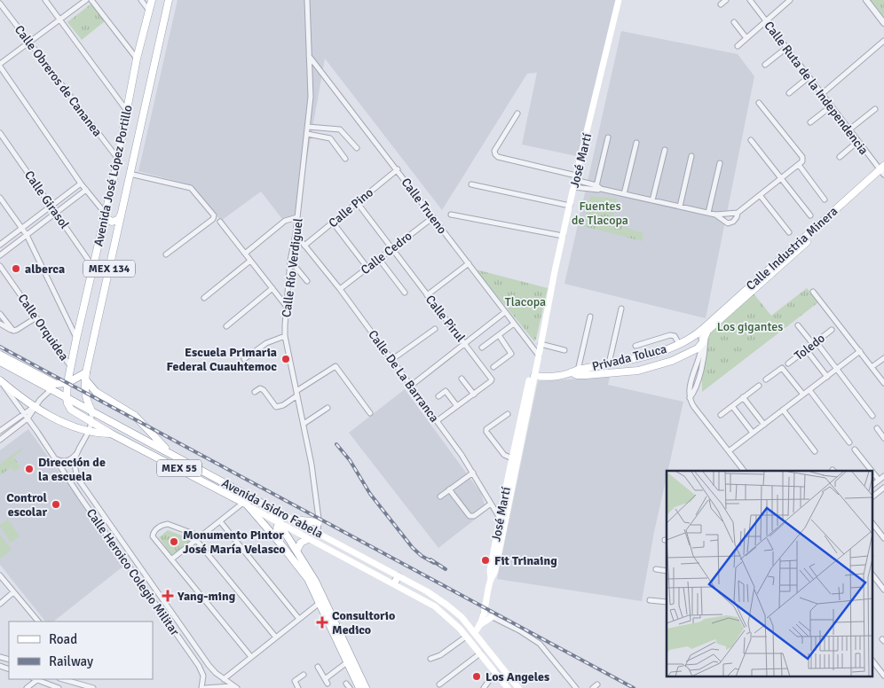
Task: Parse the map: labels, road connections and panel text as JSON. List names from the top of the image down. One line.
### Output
{"streets":{"main road":["José Martí","Avenida José López Portillo","Calle Industria Minera","MEX 134","Privada Toluca","MEX 55","Avenida Isidro Fabela"],"street":["Calle Obreros de Cananea","Calle Ruta de la Independencia","Calle Girasol","Calle Trueno","Calle Pino","Calle Cedro","Calle Río Verdiguel","Calle Pirul","Calle Orquidea","Toledo","Calle De La Barranca","Calle Heroico Colegio Militar"]},"crossings":[["Calle Obreros de Cananea","Avenida José López Portillo"],["Calle Ruta de la Independencia","Calle Industria Minera"],["José Martí","Calle Trueno"],["José Martí","Privada Toluca"],["José Martí","Calle De La Barranca"],["José Martí","Avenida Isidro Fabela"],["Avenida José López Portillo","Calle Girasol"],["Avenida José López Portillo","MEX 134"],["Avenida José López Portillo","Calle Orquidea"],["Avenida José López Portillo","MEX 55"],["Avenida José López Portillo","Avenida Isidro Fabela"],["Calle Trueno","Calle Pino"],["Calle Trueno","Calle Cedro"],["Calle Trueno","Calle Río Verdiguel"],["Calle Pino","Calle Pirul"],["Calle Pino","Calle De La Barranca"],["Calle Industria Minera","Privada Toluca"],["Calle Cedro","Calle Pirul"],["Calle Cedro","Calle De La Barranca"],["Calle Río Verdiguel","Calle De La Barranca"],["Calle Río Verdiguel","Avenida Isidro Fabela"],["MEX 134","MEX 55"],["MEX 134","Avenida Isidro Fabela"],["Calle Pirul","Calle De La Barranca"],["MEX 55","Avenida Isidro Fabela"],["Avenida Isidro Fabela","Calle Heroico Colegio Militar"]],"parks":["Fuentes de Tlacopa","Tlacopa","Los gigantes"],"places":{"other":["alberca","Escuela Primaria Federal Cuauhtemoc","Dirección de la escuela","Control escolar","Monumento Pintor José María Velasco","Fit Trinaing","Los Angeles"],"health":["Yang-ming","Consultorio Medico"]},"legend":["Road","Railway"]}
